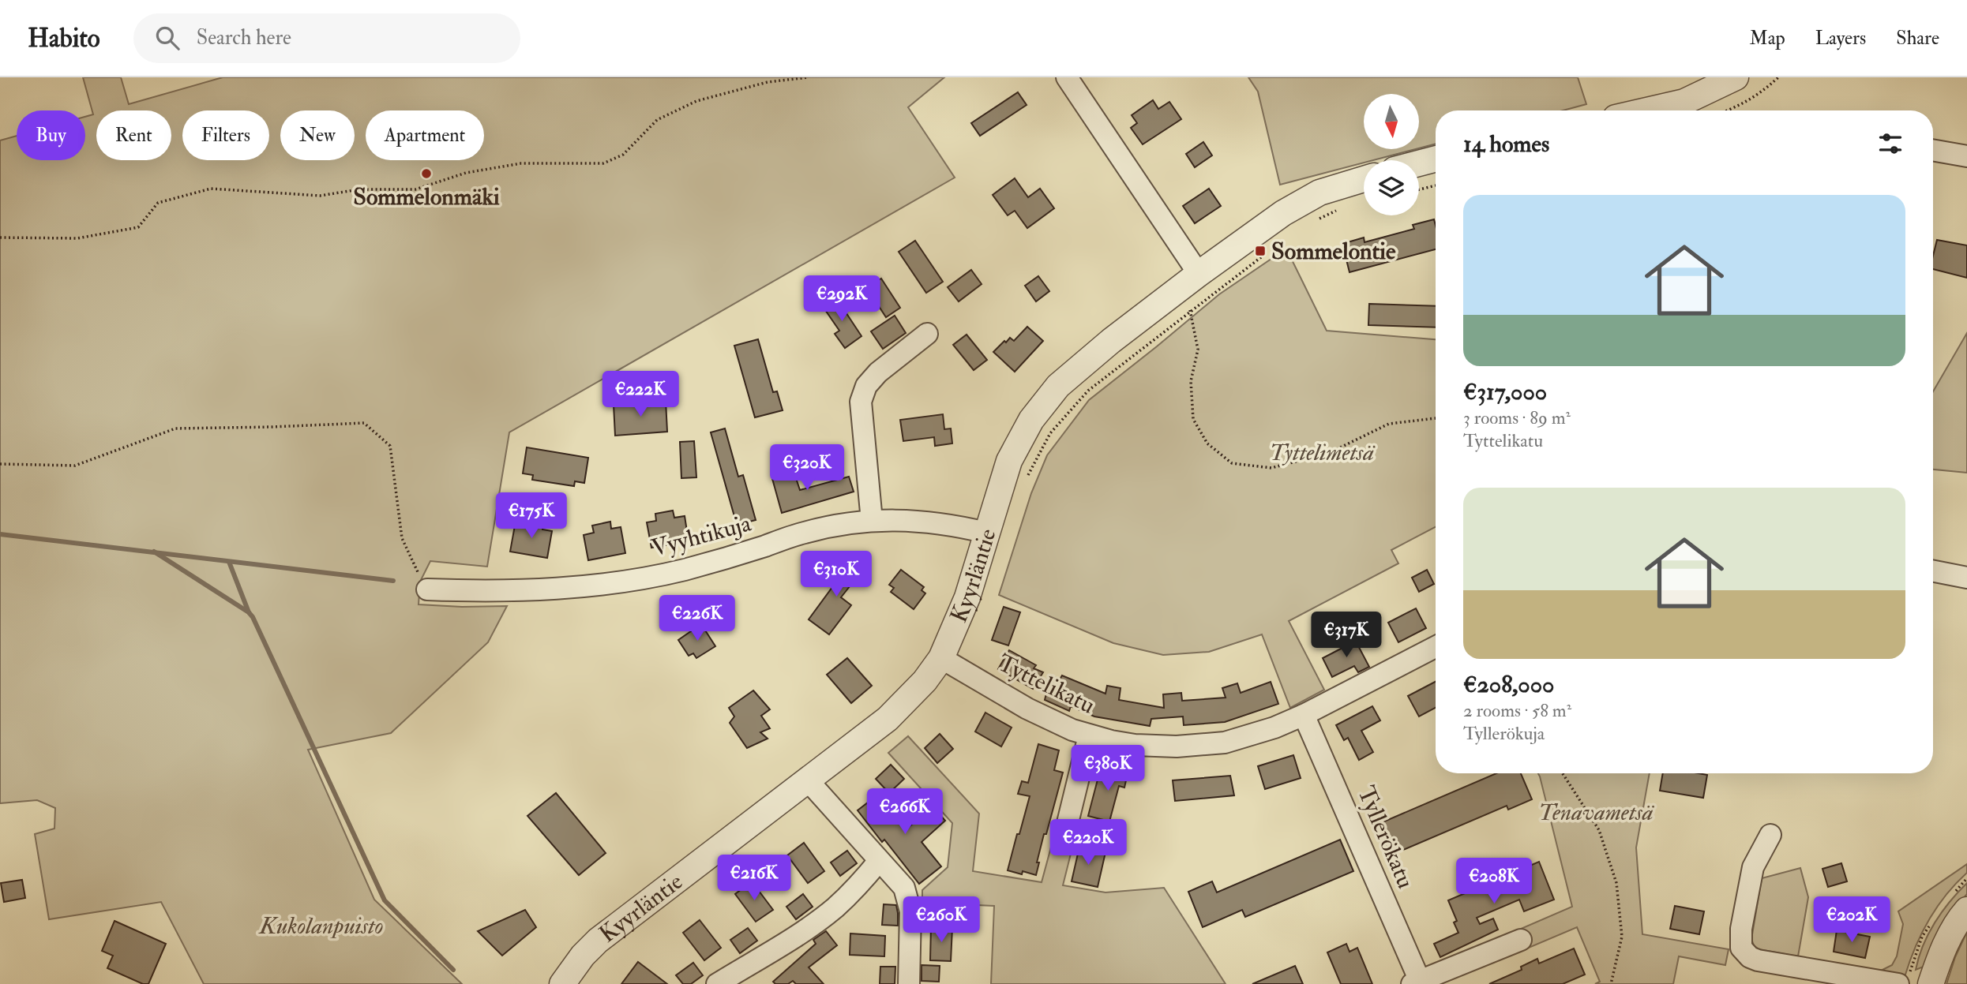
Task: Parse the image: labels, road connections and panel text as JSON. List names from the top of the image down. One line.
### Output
{"streets":{"street":["Vyyhtikuja","Kyyrläntie","Tyttelikatu","Tyllerökatu"]},"crossings":[["Vyyhtikuja","Kyyrläntie"],["Kyyrläntie","Tyttelikatu"],["Tyttelikatu","Tyllerökatu"]],"parks":["Tyttelimetsä","Tenavametsä","Kukolanpuisto"],"places":{"other":["Sommelonmäki"],"transit":["Sommelontie"]},"north":"bottom","page":{"header":"Habito","search":"Search here","nav":["Map","Layers","Share"],"chip":["Buy","Rent","Filters","New","Apartment"],"heading":"14 homes","list":[{"name":"€317,000","note":"3 rooms · 89 m² · Tyttelikatu"},{"name":"€208,000","note":"2 rooms · 58 m² · Tyllerökuja"}],"price":["€292K","€222K","€320K","€175K","€310K","€226K","€317K","€380K","€266K","€220K","€216K","€208K","€260K","€202K"]}}
